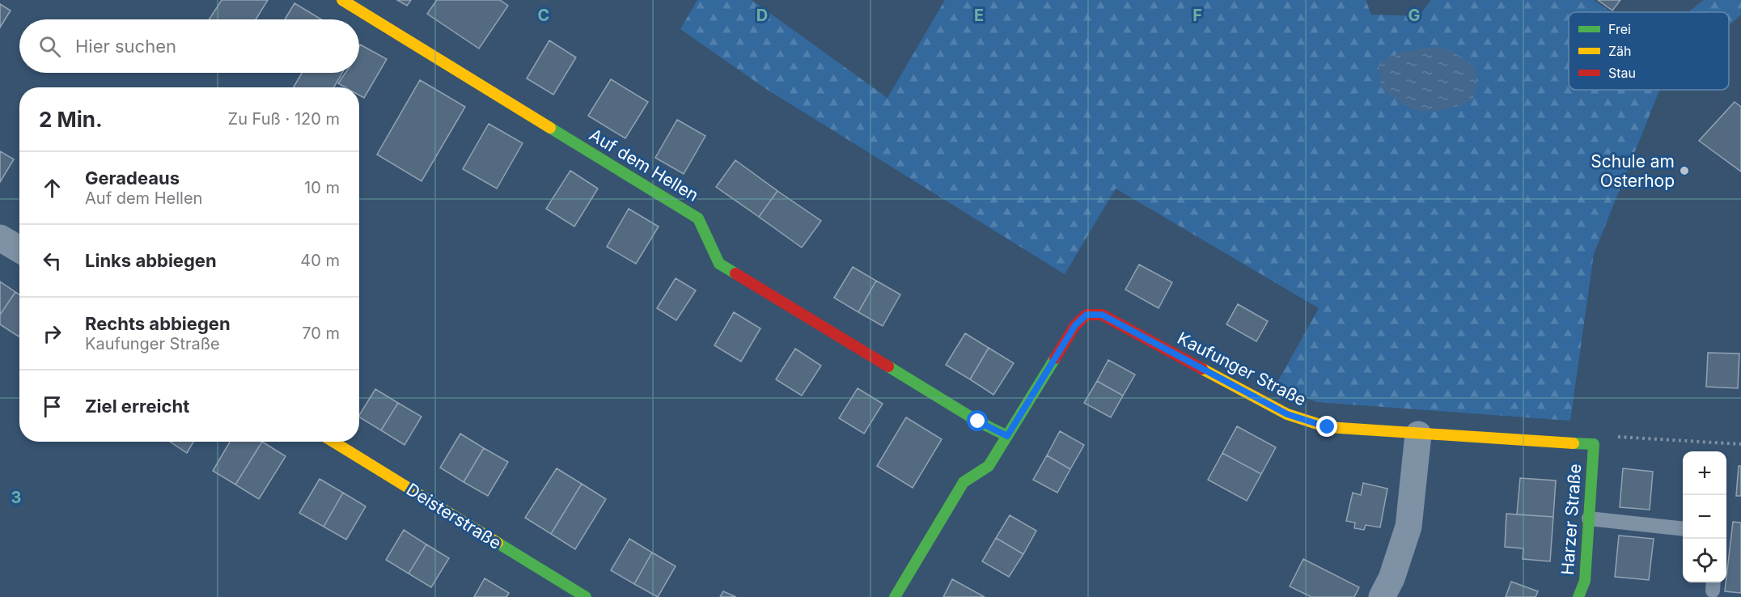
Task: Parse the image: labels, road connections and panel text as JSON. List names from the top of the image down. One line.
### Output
{"streets":{"street":["Auf dem Hellen","Kaufunger Straße","Deisterstraße","Harzer Straße"]},"crossings":[["Auf dem Hellen","Kaufunger Straße"],["Kaufunger Straße","Harzer Straße"]],"places":["Schule am Osterhop"],"legend":["Frei","Zäh","Stau"],"page":{"search":"Hier suchen","heading":["2 Min.","Zu Fuß · 120 m"],"list":[["Geradeaus","Auf dem Hellen","10 m"],["Links abbiegen","40 m"],["Rechts abbiegen","Kaufunger Straße","70 m"],"Ziel erreicht"],"map_buttons":["+","−"]},"grid":{"columns":["C","D","E","F","G"],"rows":["3"]}}
